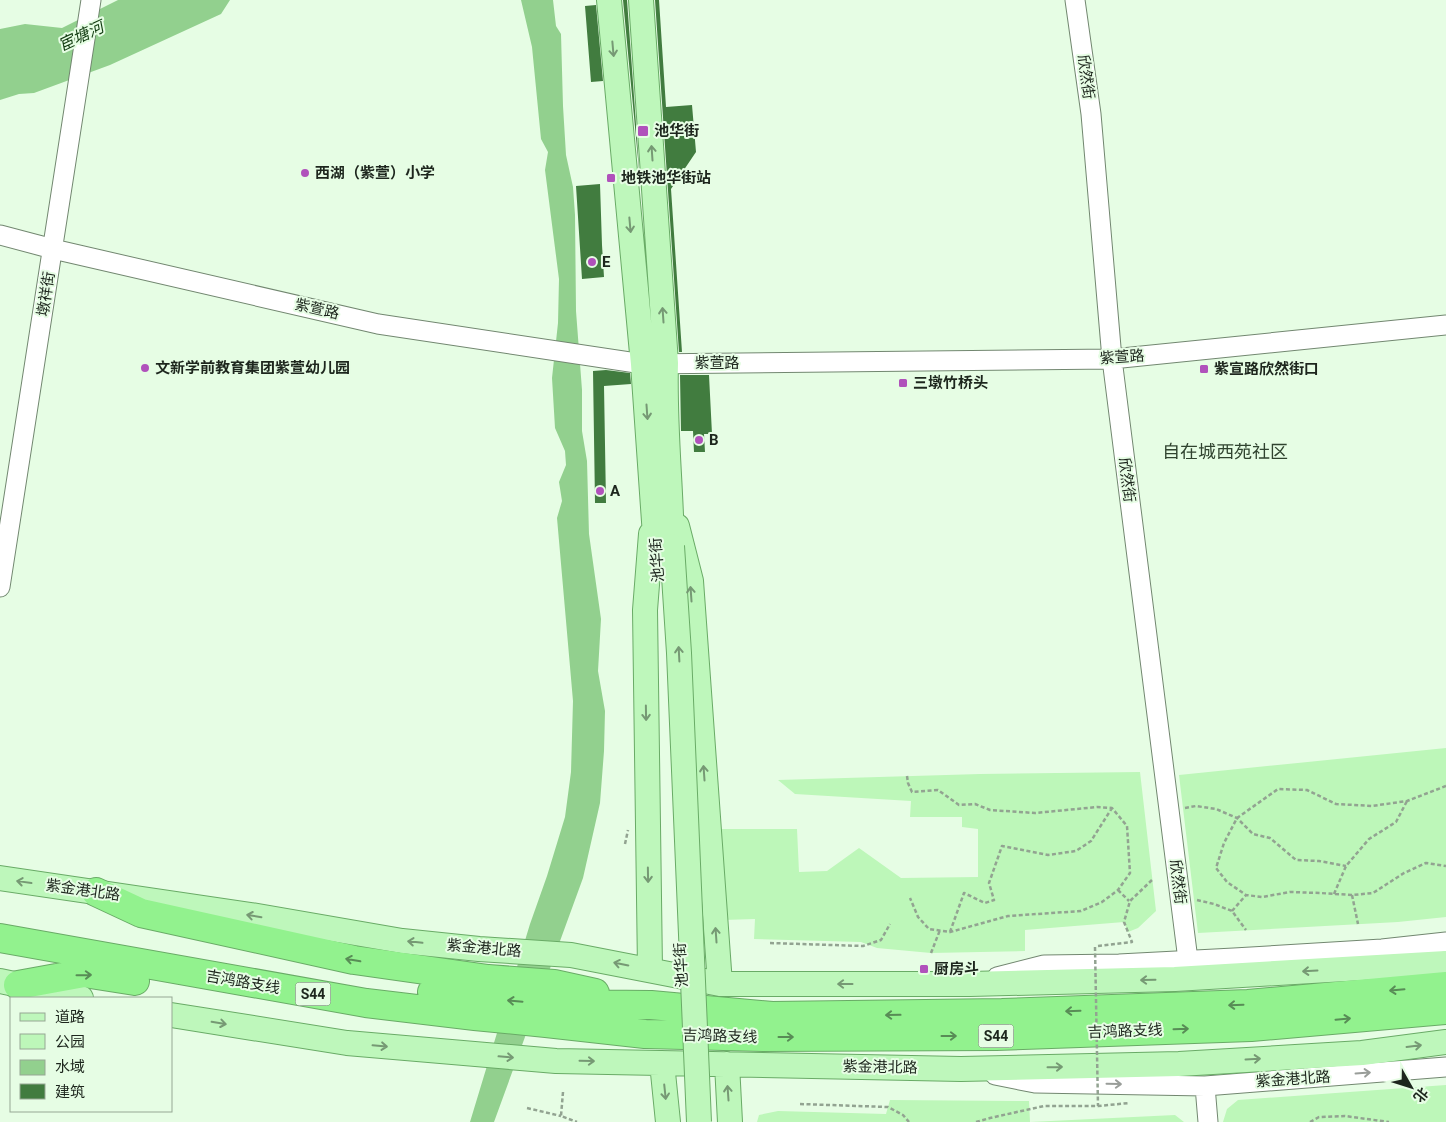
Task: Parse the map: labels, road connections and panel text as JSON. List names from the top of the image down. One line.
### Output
{"streets":{"highway":["吉鸿路支线","S44"],"main road":["池华街","紫金港北路"],"street":["欣然街","墩祥街","紫萱路"]},"crossings":[["欣然街","紫萱路"],["欣然街","紫金港北路"],["墩祥街","紫萱路"],["紫萱路","池华街"],["紫金港北路","吉鸿路支线"]],"districts":["自在城西苑社区"],"water":["宦塘河"],"places":{"transit":["池华街","地铁池华街站","紫宣路欣然街口","三墩竹桥头","厨房斗"],"other":["西湖（紫萱）小学","E","文新学前教育集团紫萱幼儿园","B","A"]},"legend":["道路","公园","水域","建筑"],"north":"bottom right"}
